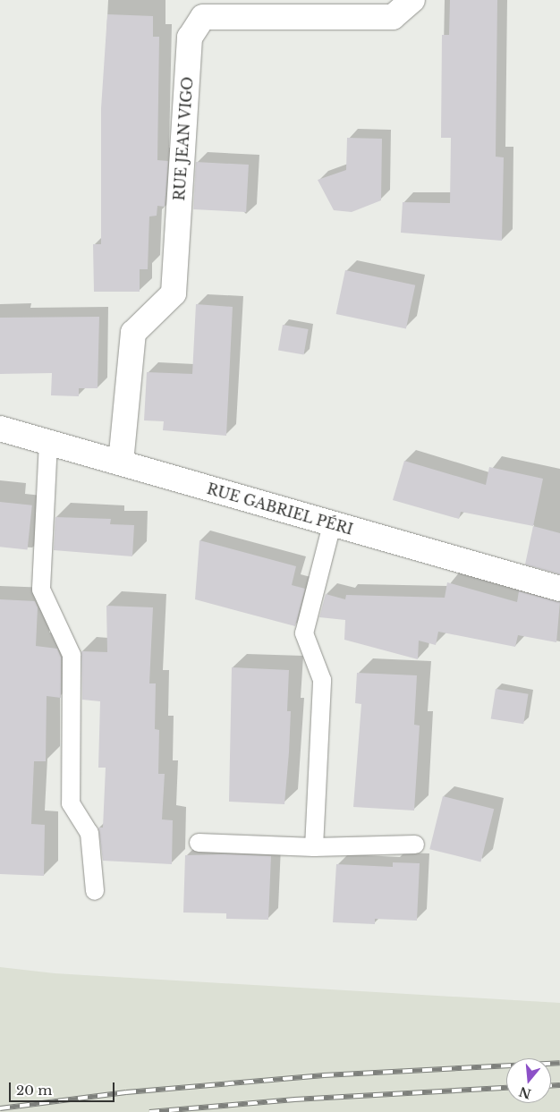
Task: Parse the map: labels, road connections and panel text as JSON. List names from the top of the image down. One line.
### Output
{"streets":{"street":["RUE JEAN VIGO","RUE GABRIEL PÉRI"]},"crossings":[["RUE JEAN VIGO","RUE GABRIEL PÉRI"]],"scale_bar":"20 m","north":"bottom"}
